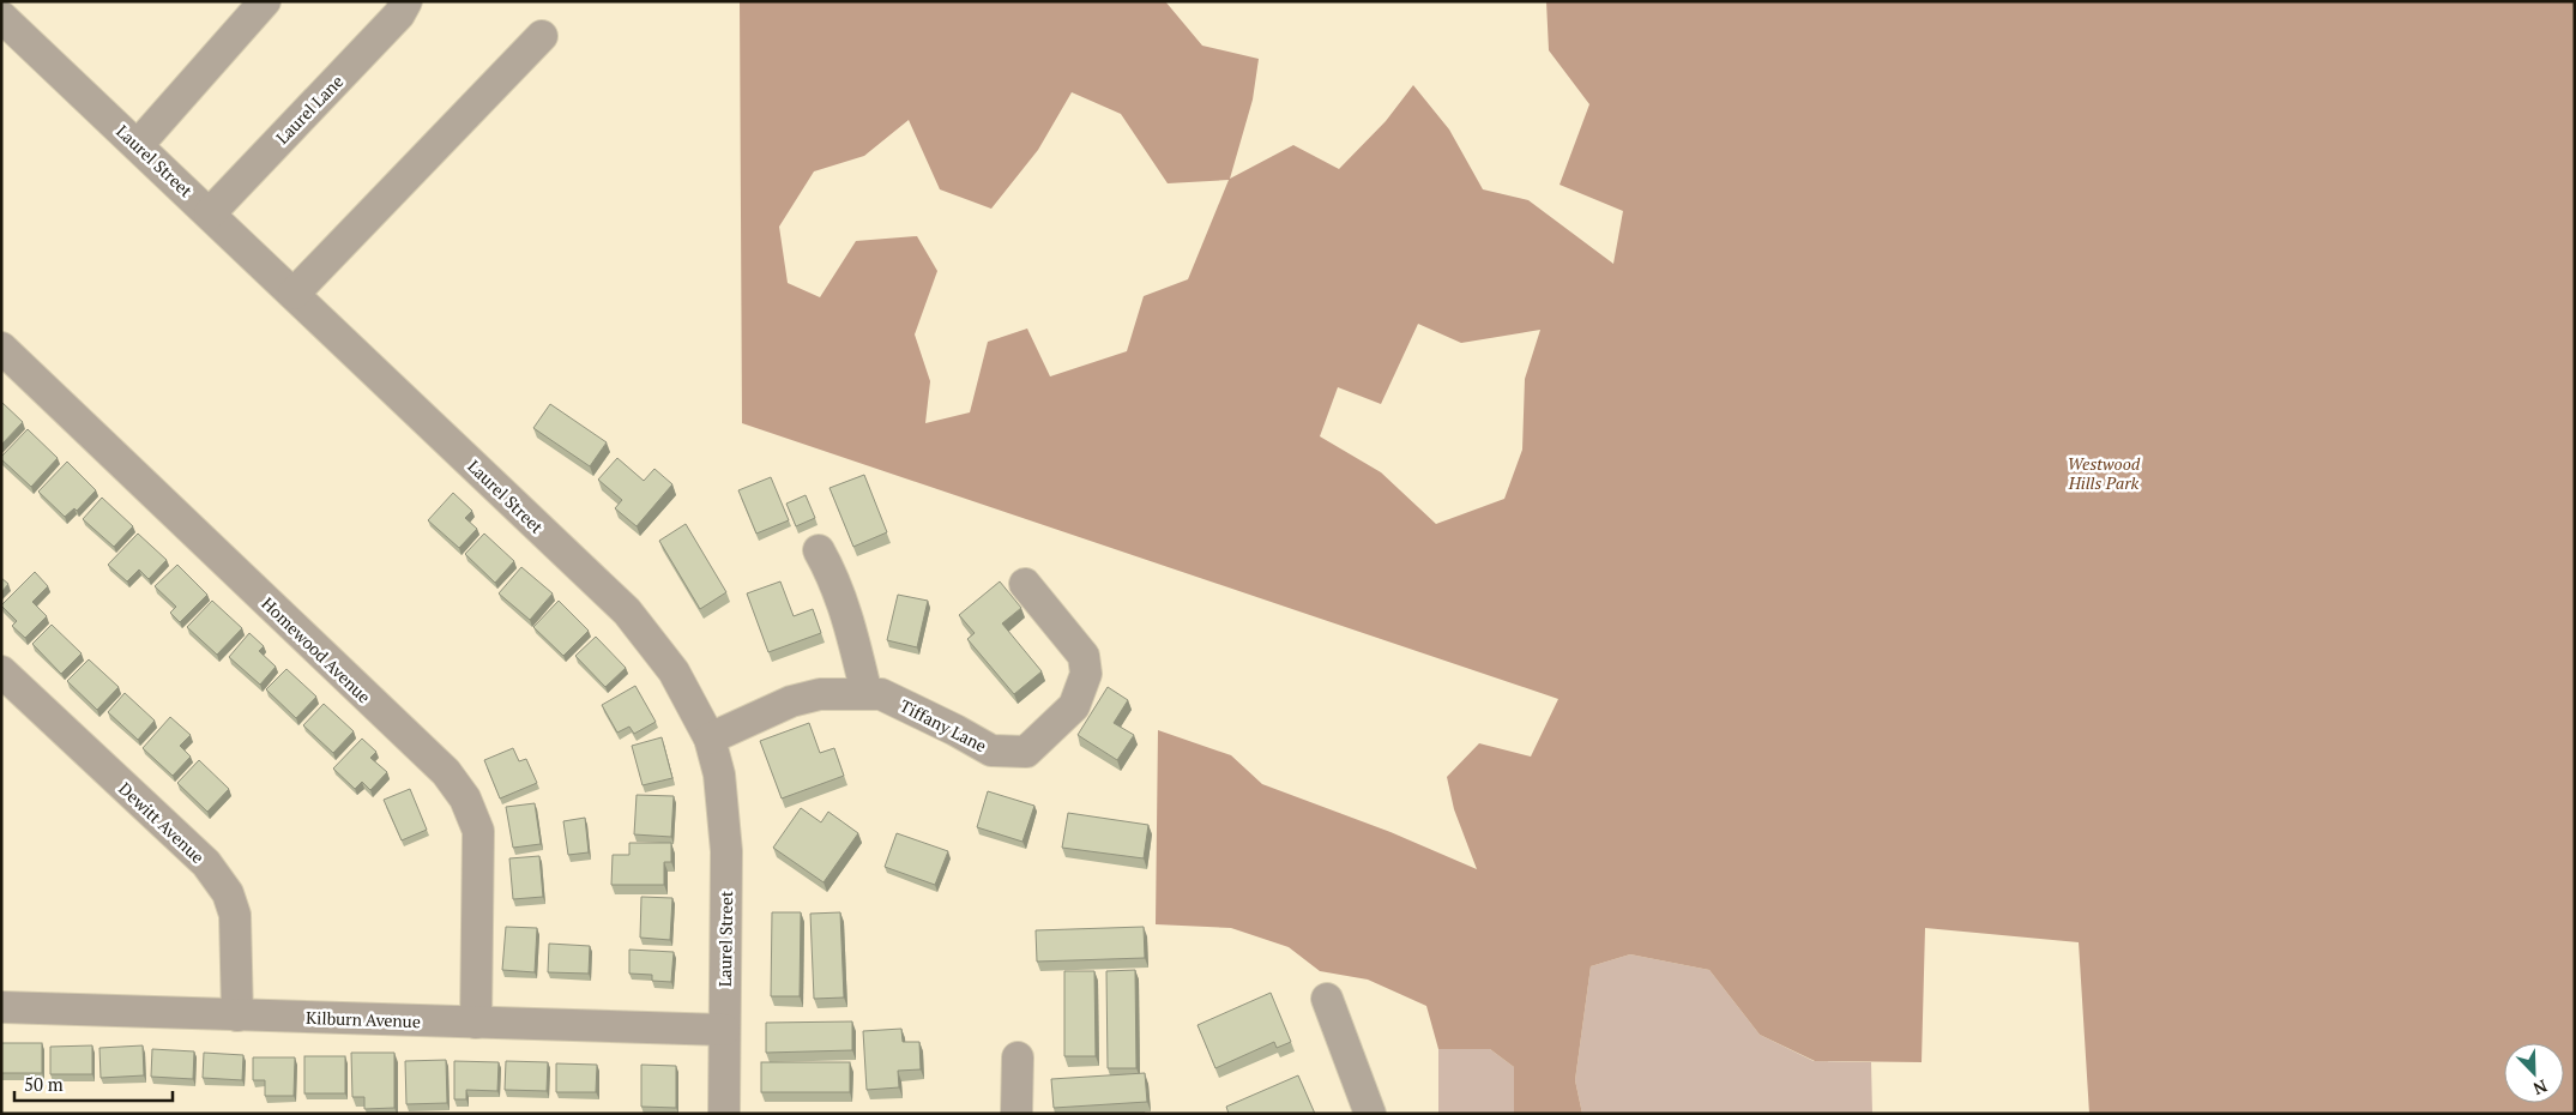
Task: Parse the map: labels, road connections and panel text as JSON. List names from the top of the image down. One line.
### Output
{"streets":{"street":["Laurel Lane","Laurel Street","Homewood Avenue","Tiffany Lane","Dewitt Avenue","Kilburn Avenue"]},"crossings":[["Laurel Lane","Laurel Street"],["Laurel Street","Tiffany Lane"],["Laurel Street","Kilburn Avenue"],["Homewood Avenue","Kilburn Avenue"],["Dewitt Avenue","Kilburn Avenue"]],"parks":["Westwood Hills Park"],"scale_bar":"50 m","north":"bottom right"}
